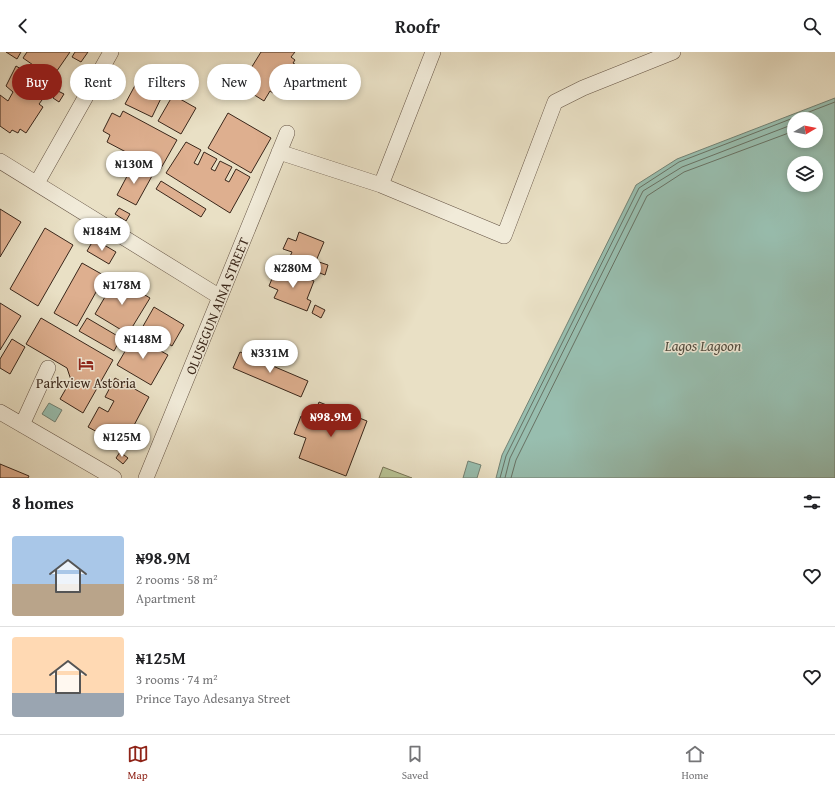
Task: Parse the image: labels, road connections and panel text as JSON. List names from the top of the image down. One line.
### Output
{"streets":{"street":["OLUSEGUN AINA STREET"]},"water":["Lagos Lagoon"],"places":{"hotel":["Parkview Astoria"]},"north":"right","page":{"header":"Roofr","chip":["Buy","Rent","Filters","New","Apartment"],"price":["₦130M","₦184M","₦280M","₦178M","₦148M","₦331M","₦98.9M","₦125M"],"heading":"8 homes","list":[{"name":"₦98.9M","note":"2 rooms · 58 m² · Apartment"},{"name":"₦125M","note":"3 rooms · 74 m² · Prince Tayo Adesanya Street"}],"tabs":["Map","Saved","Home"]}}
